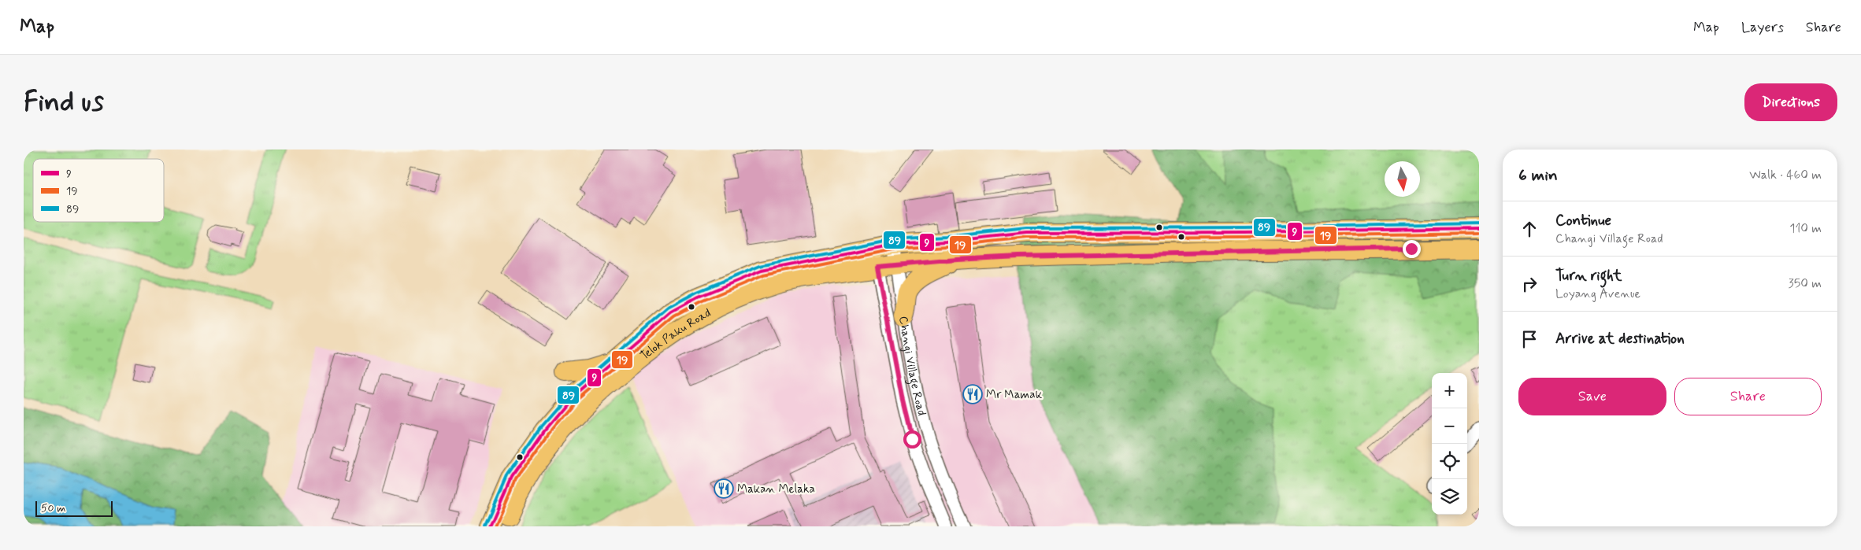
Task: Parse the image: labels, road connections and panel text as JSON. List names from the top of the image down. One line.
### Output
{"streets":{"main road":["Telok Paku Road"],"street":["Changi Village Road"]},"crossings":[["Telok Paku Road","Changi Village Road"]],"places":{"restaurant":["Mr Mamak","Makan Melaka"]},"lines":["transit line 89","transit line 9","transit line 19"],"legend":["9","19","89"],"scale_bar":"50 m","north":"bottom","page":{"header":"Map","nav":["Map","Layers","Share"],"buttons":["Directions",["Save","Share"]],"title":"Find us","heading":["6 min","Walk · 460 m"],"list":[["Continue","Changi Village Road","110 m"],["Turn right","Loyang Avenue","350 m"],"Arrive at destination"],"map_buttons":["+","−"],"scale":"50 m"}}
